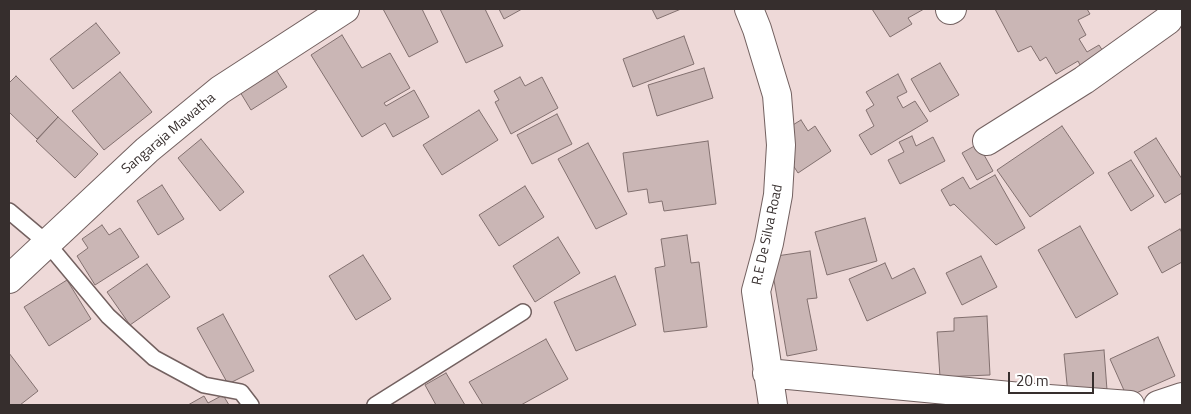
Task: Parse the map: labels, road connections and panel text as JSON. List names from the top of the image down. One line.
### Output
{"streets":{"street":["Sangaraja Mawatha","R.E De Silva Road"]},"scale_bar":"20 m"}
